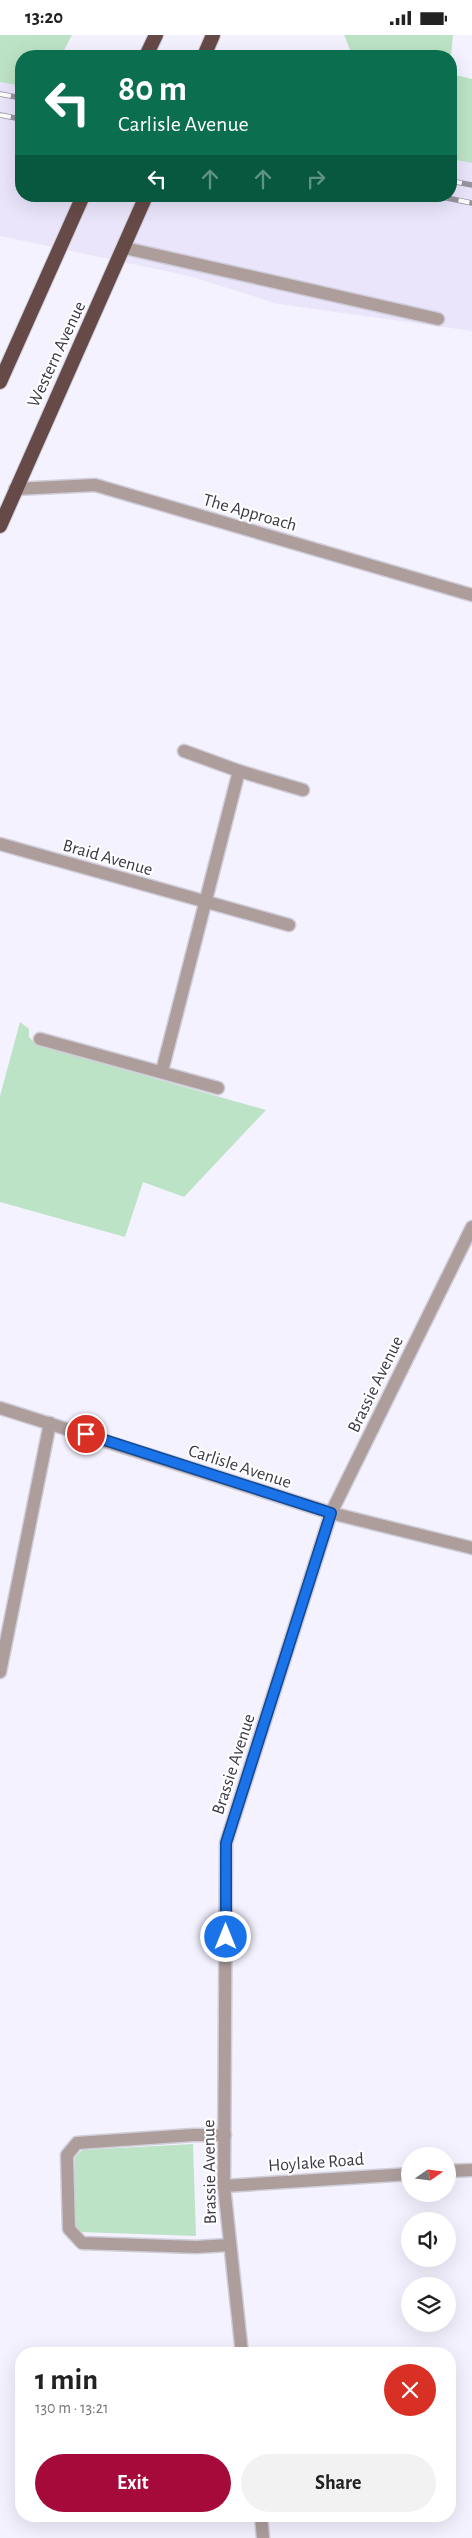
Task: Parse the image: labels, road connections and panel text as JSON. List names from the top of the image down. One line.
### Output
{"streets":{"highway":["Western Avenue"],"street":["The Approach","Braid Avenue","Brassie Avenue","Carlisle Avenue","Hoylake Road"]},"crossings":[["Western Avenue","The Approach"],["Brassie Avenue","Carlisle Avenue"],["Brassie Avenue","Hoylake Road"]],"north":"right","page":{"status":"13:20","turn":["80 m","Carlisle Avenue"],"heading":["1 min","130 m · 13:21"],"buttons":["Exit","Share"]}}
